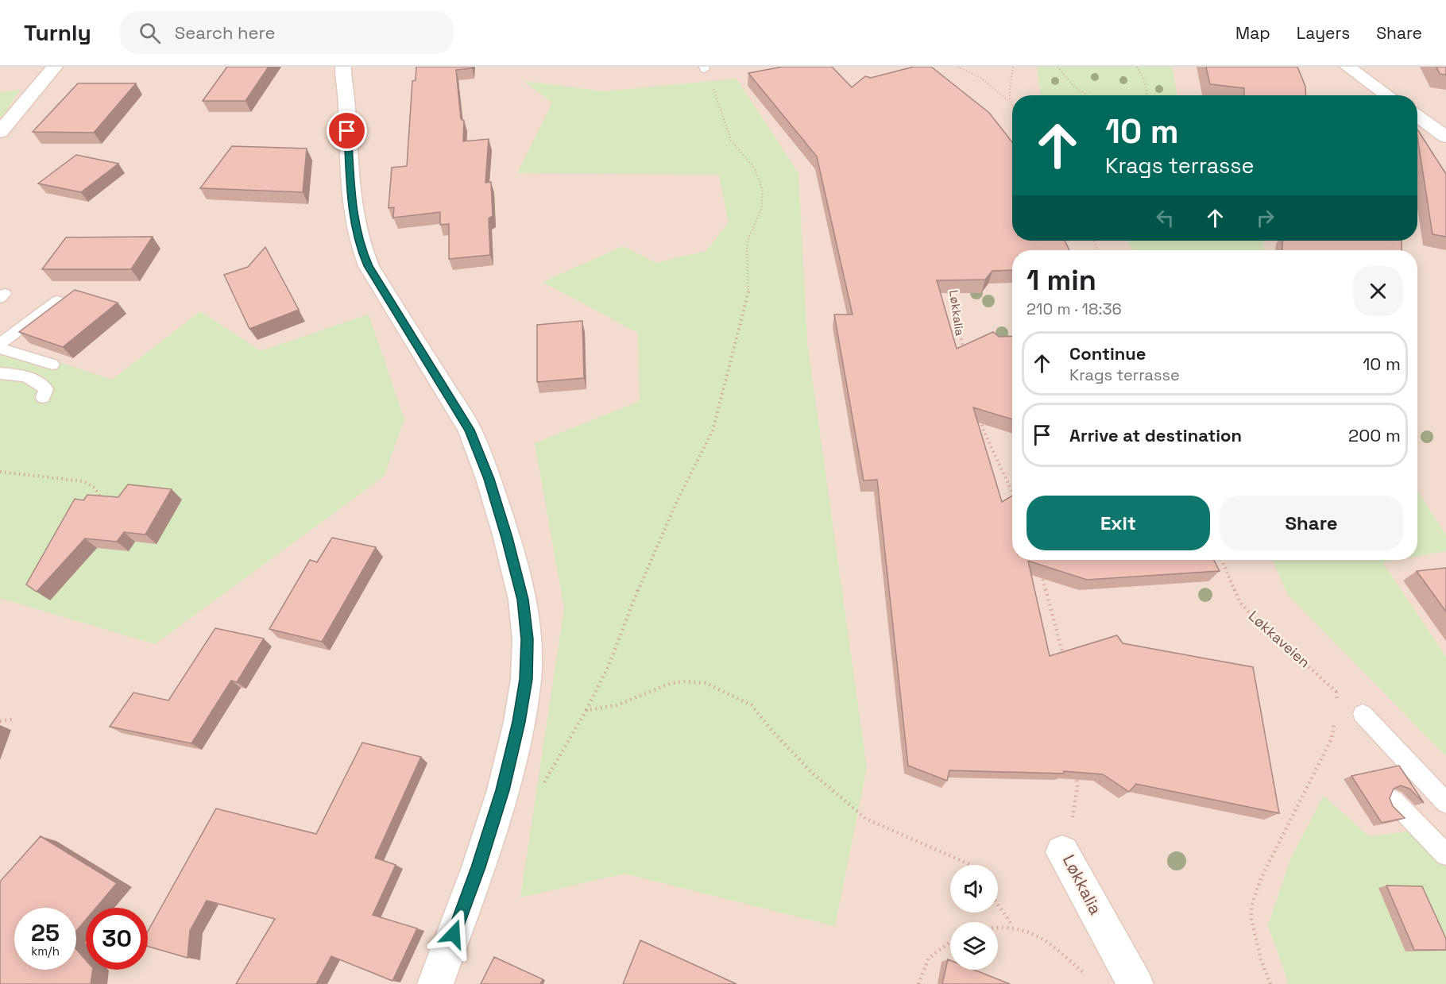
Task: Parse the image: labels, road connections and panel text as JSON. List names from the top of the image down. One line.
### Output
{"streets":{"street":["Løkkalia"],"path":["Løkkaveien"]},"page":{"header":"Turnly","search":"Search here","nav":["Map","Layers","Share"],"turn":["10 m","Krags terrasse"],"heading":["1 min","210 m · 18:36"],"list":[{"name":"Continue","note":"Krags terrasse","value":"10 m"},{"name":"Arrive at destination","value":"200 m"}],"buttons":["Exit","Share"],"speed":"25 km/h","limit":"30"}}
